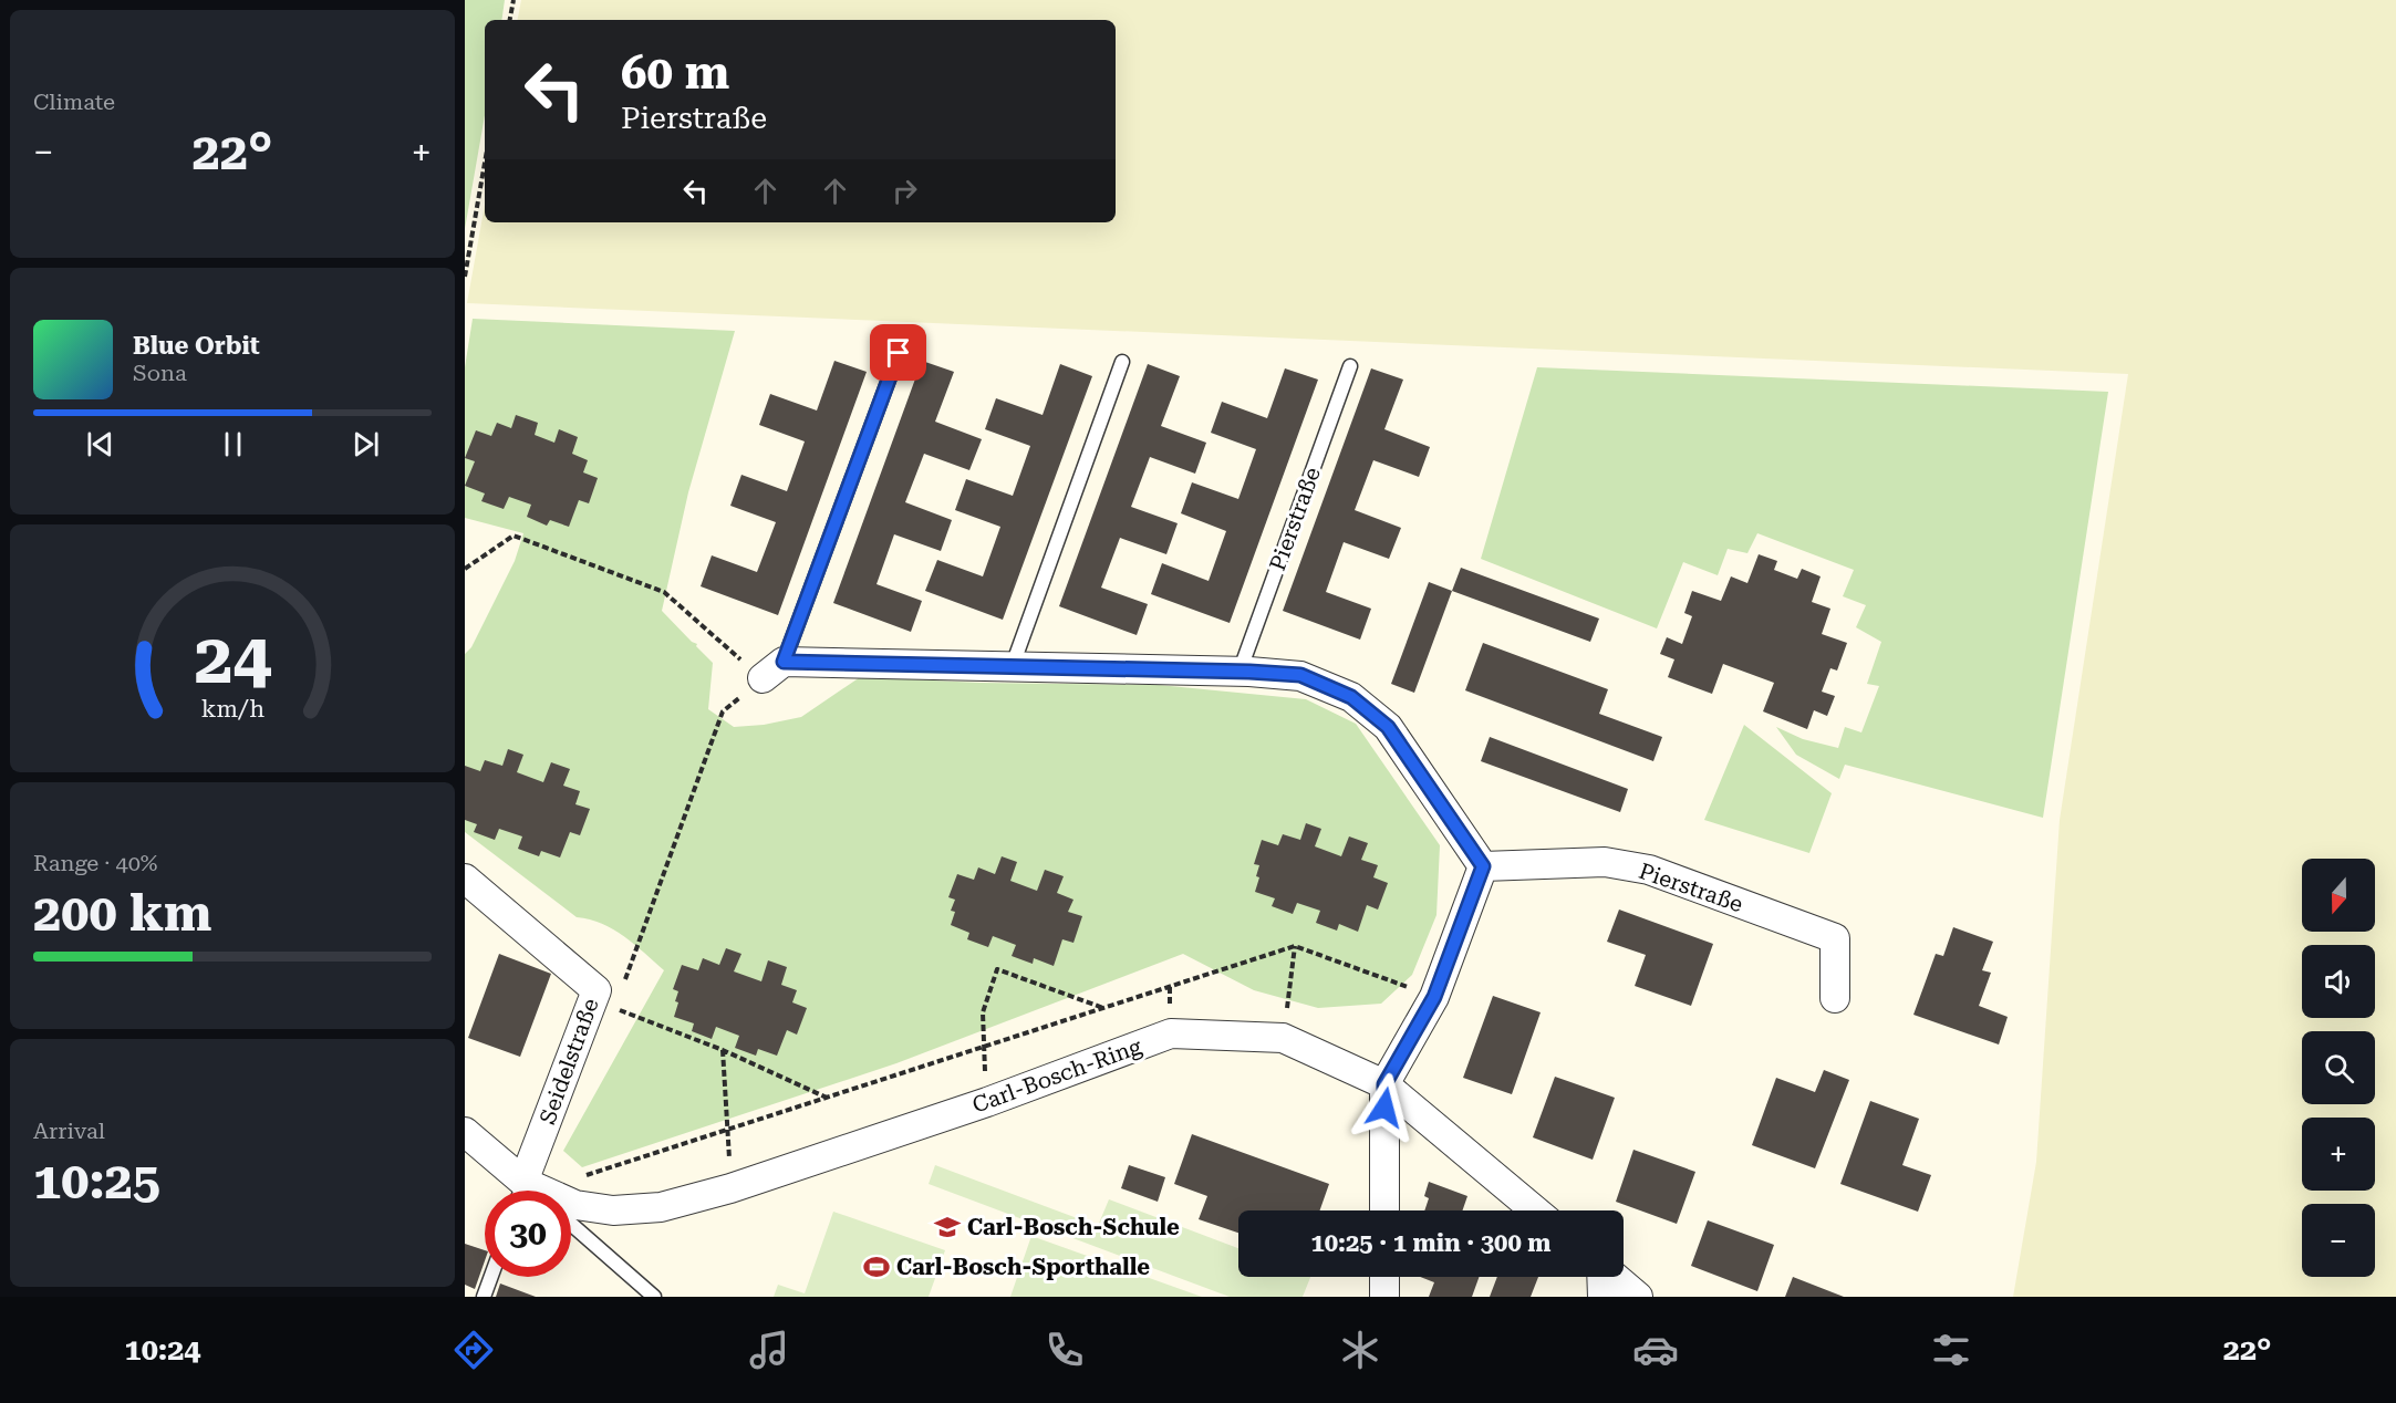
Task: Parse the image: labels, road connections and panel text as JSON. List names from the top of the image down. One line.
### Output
{"streets":{"street":["Pierstraße","Seidelstraße","Carl-Bosch-Ring"]},"places":{"school or university":["Carl-Bosch-Schule"],"sports":["Carl-Bosch-Sporthalle"]},"north":"bottom","page":{"tile":["Climate",["Range · 40%","200 km"],["Arrival","10:25"]],"turn":["60 m","Pierstraße"],"heat":["−","22°","+"],"song":["Blue Orbit","Sona"],"map_buttons":["+","−"],"limit":"30","trip":"10:25 · 1 min · 300 m","tabs":["10:24","22°"],"gauge":["24","km/h"]}}
